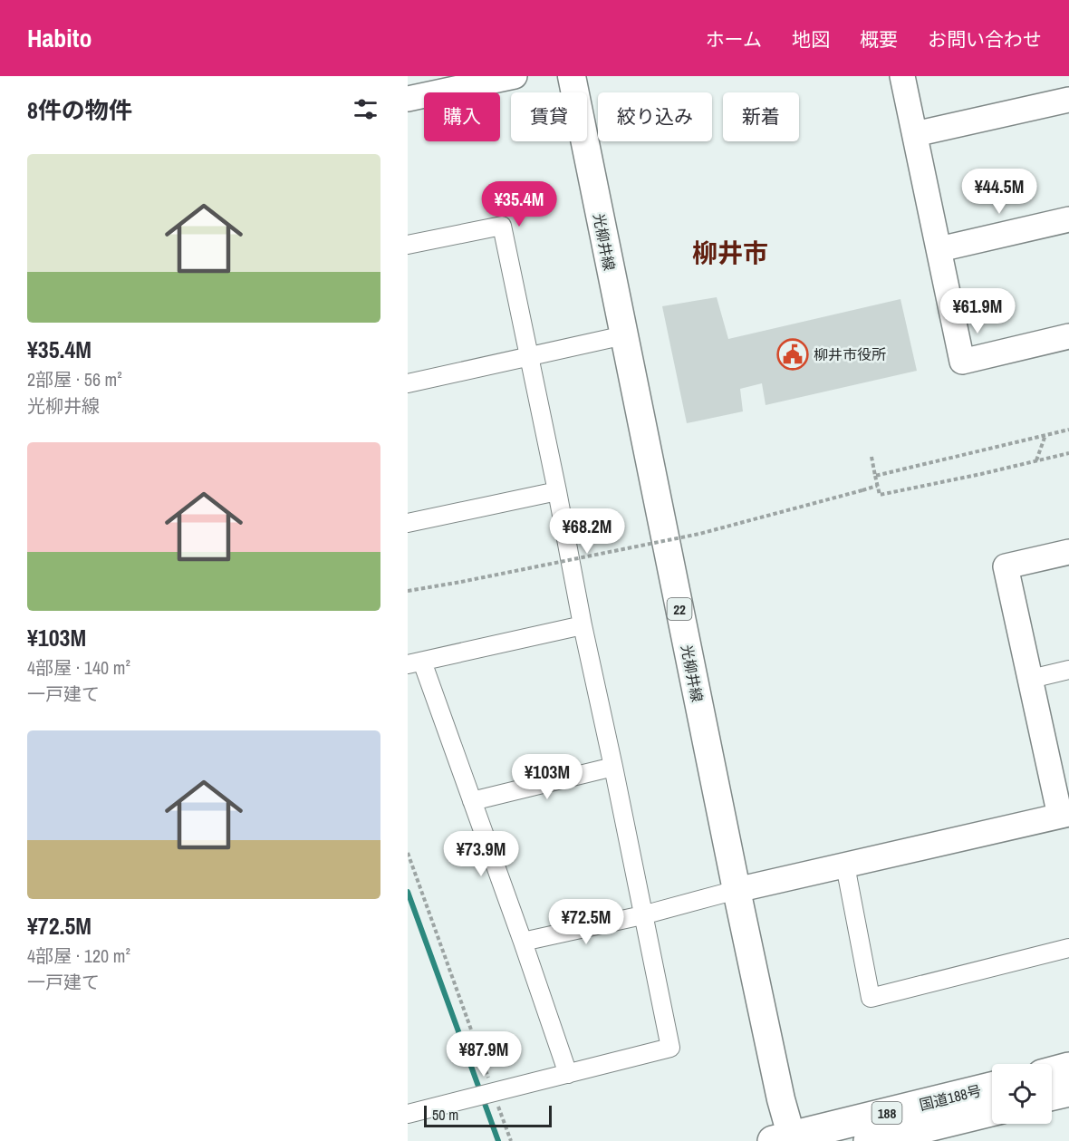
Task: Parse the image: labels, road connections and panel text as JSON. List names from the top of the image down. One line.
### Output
{"streets":{"highway":["国道188号","188"],"main road":["光柳井線","22"]},"crossings":[["光柳井線","国道188号"]],"districts":["柳井市"],"places":{"public building":["柳井市役所"]},"scale_bar":"50 m","page":{"header":"Habito","nav":["ホーム","地図","概要","お問い合わせ"],"heading":"8件の物件","chip":["購入","賃貸","絞り込み","新着"],"list":[{"name":"¥35.4M","note":"2部屋 · 56 m² · 光柳井線"},{"name":"¥103M","note":"4部屋 · 140 m² · 一戸建て"},{"name":"¥72.5M","note":"4部屋 · 120 m² · 一戸建て"}],"price":["¥44.5M","¥35.4M","¥61.9M","¥68.2M","¥103M","¥73.9M","¥72.5M","¥87.9M"],"scale":"50 m"}}
